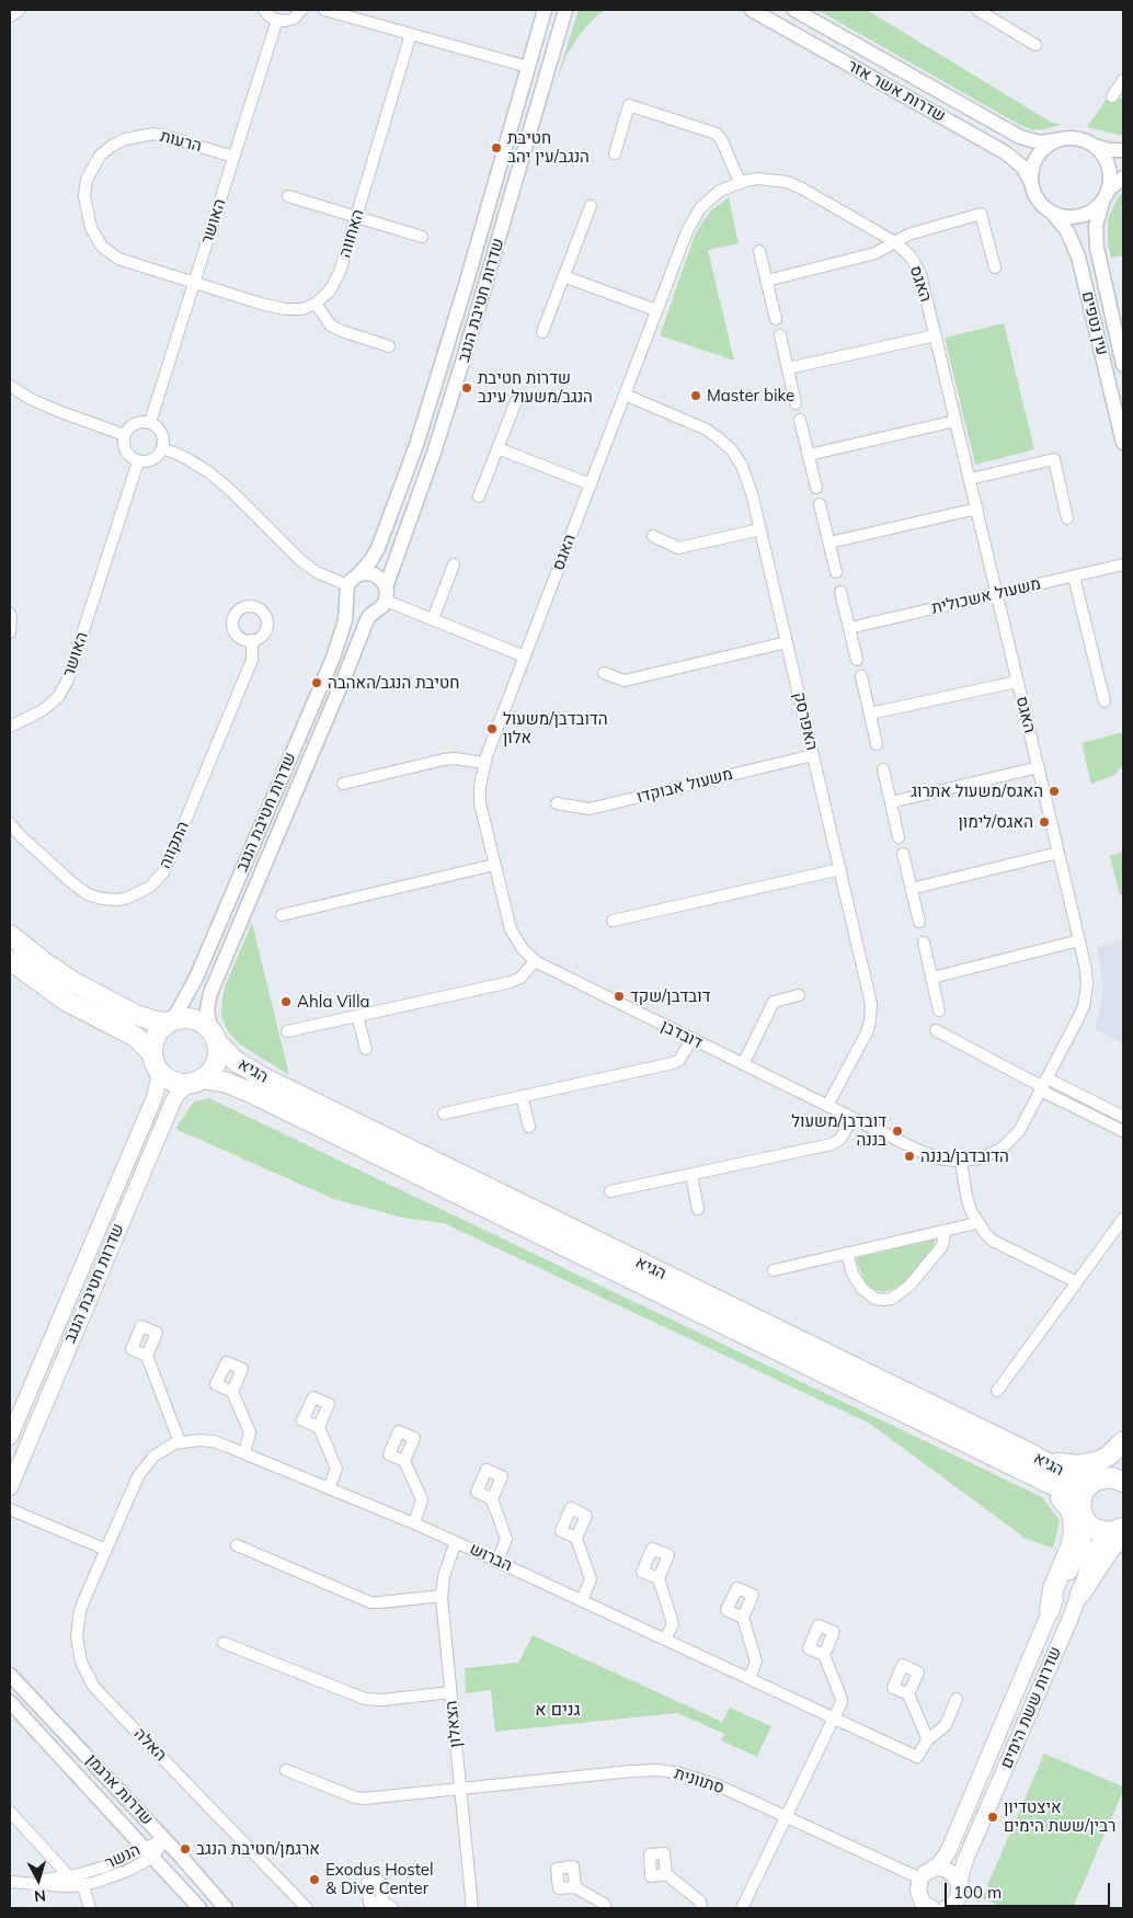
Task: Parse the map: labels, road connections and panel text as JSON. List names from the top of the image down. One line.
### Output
{"streets":{"highway":["הגיא"],"main road":["שדרות חטיבת הנגב","שדרות ששת הימים"],"street":["שדרות אשר אזר","הרעות","האושר","האחווה","האגס","עין נטפים","משעול אשכולית","האפרסק","משעול אבוקדו","התקווה","דובדבן","הברוש","הצאלון","האלה","סתוונית","שדרות ארגמן","הנשר"]},"crossings":[["שדרות אשר אזר","עין נטפים"],["הרעות","האושר"],["האגס","משעול אשכולית"],["האגס","האפרסק"],["האגס","דובדבן"],["שדרות חטיבת הנגב","הגיא"],["האפרסק","משעול אבוקדו"],["האפרסק","דובדבן"],["הברוש","הצאלון"],["הברוש","האלה"],["שדרות ששת הימים","סתוונית"],["הצאלון","סתוונית"],["שדרות ארגמן","הנשר"]],"districts":["גנים א"],"places":["חטיבת הנגב/עין יהב","שדרות חטיבת הנגב/משעול עינב","Master bike","חטיבת הנגב/האהבה","הדובדבן/משעול אלון","האגס/משעול אתרוג","האגס/לימון","דובדבן/שקד","Ahla Villa","דובדבן/משעול בננה","הדובדבן/בננה","איצטדיון רבין/ששת הימים","ארגמן/חטיבת הנגב","Exodus Hostel & Dive Center"],"scale_bar":"100 m","north":"bottom"}
